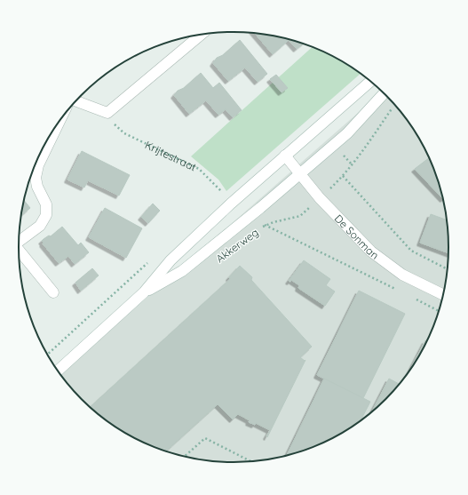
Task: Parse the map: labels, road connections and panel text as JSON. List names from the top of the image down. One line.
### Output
{"streets":{"main road":["De Sonman","Akkerweg"],"path":["Krijtestraat"]},"crossings":[["Krijtestraat","Akkerweg"],["De Sonman","Akkerweg"]]}
